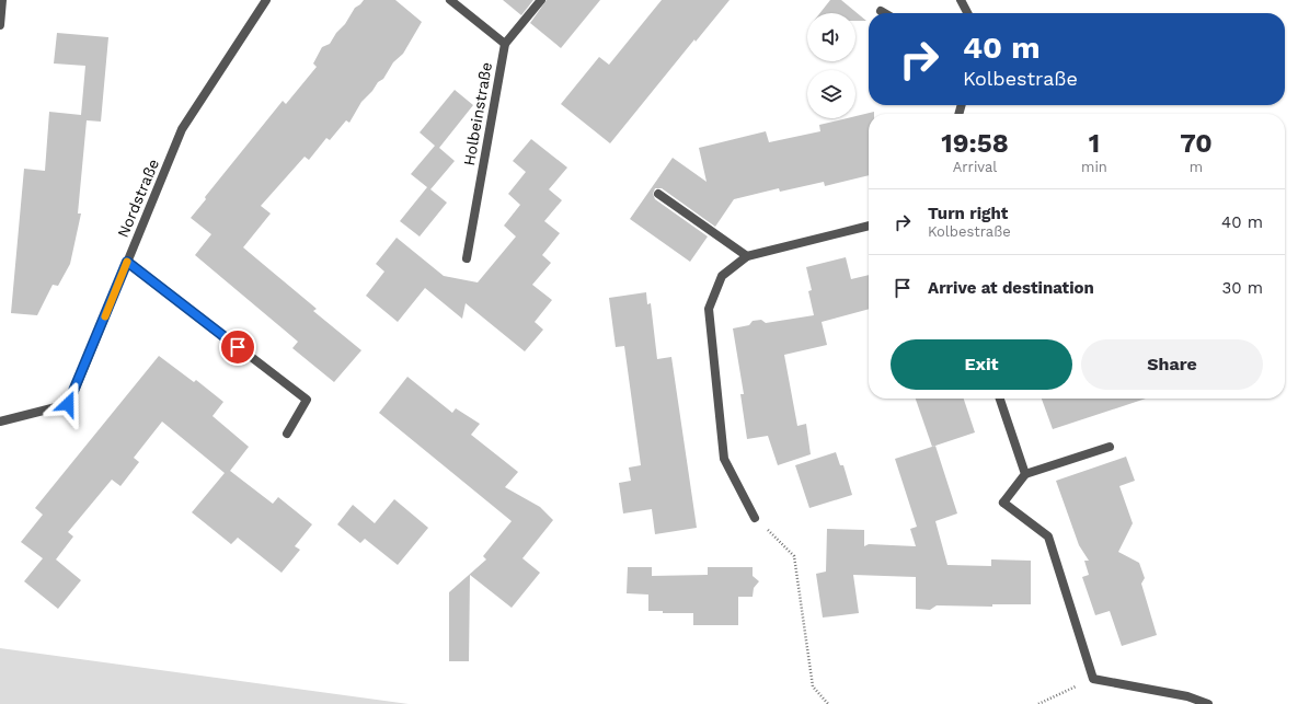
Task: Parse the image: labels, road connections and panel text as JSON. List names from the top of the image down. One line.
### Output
{"streets":{"street":["Holbeinstraße","Nordstraße"]},"page":{"turn":["40 m","Kolbestraße"],"eta":["19:58","Arrival","1","min","70","m"],"list":[{"name":"Turn right","note":"Kolbestraße","value":"40 m"},{"name":"Arrive at destination","value":"30 m"}],"buttons":["Exit","Share"]}}
